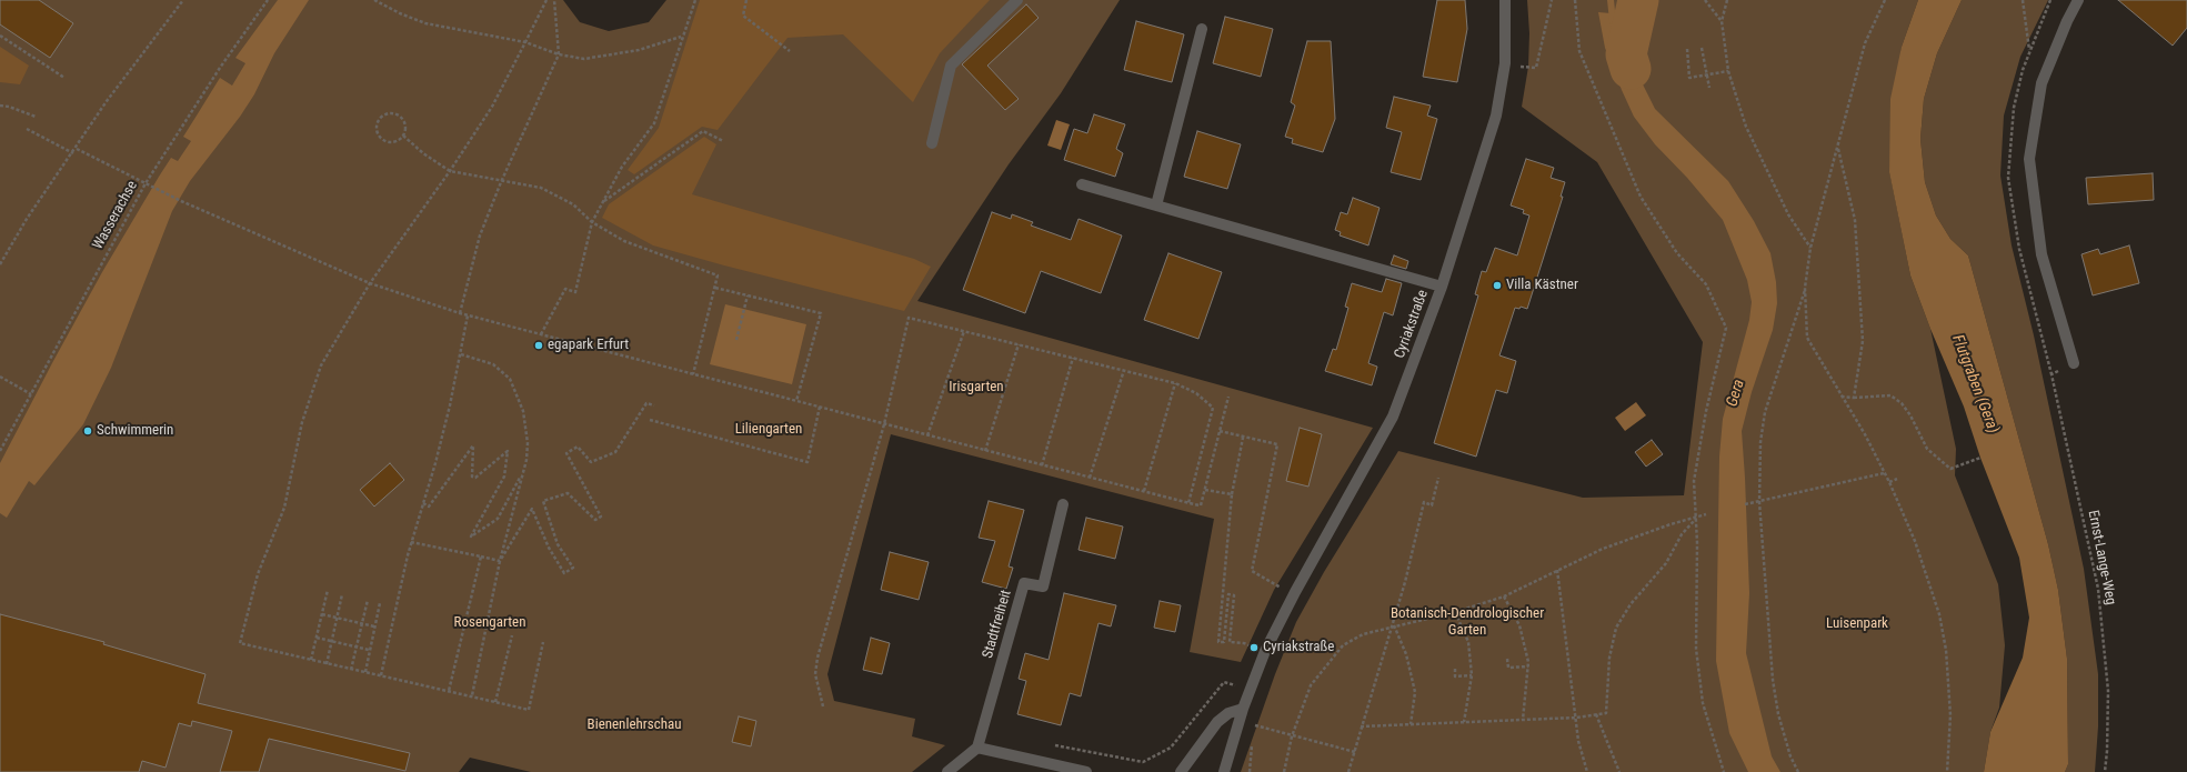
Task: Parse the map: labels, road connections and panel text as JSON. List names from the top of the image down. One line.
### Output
{"streets":{"street":["Cyriakstraße","Stadtfreiheit"],"path":["Wasserachse","Ernst-Lange-Weg"]},"water":["Flutgraben (Gera)","Gera"],"parks":["Irisgarten","Liliengarten","Botanisch-Dendrologischer Garten","Rosengarten","Luisenpark","Bienenlehrschau"],"places":["Villa Kästner","egapark Erfurt","Schwimmerin","Cyriakstraße"]}
